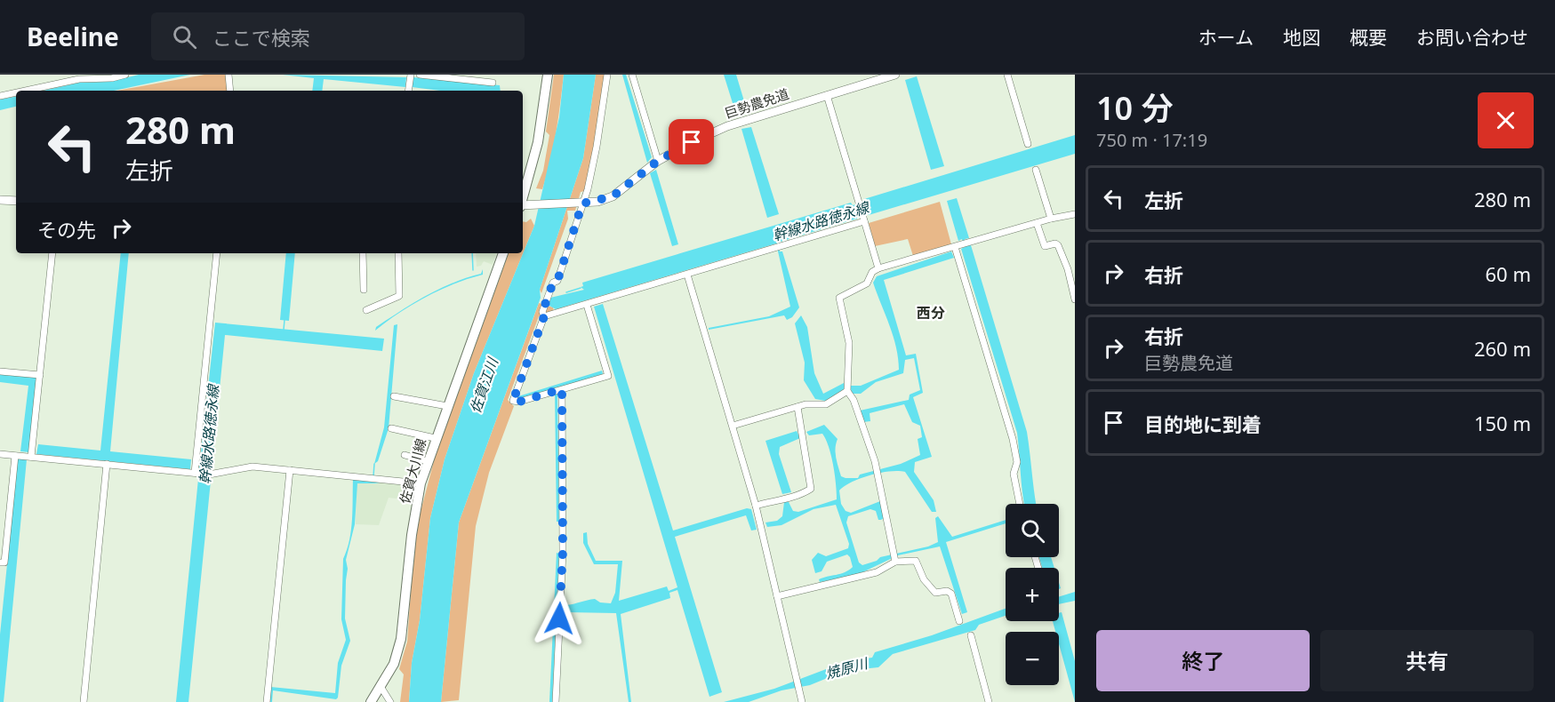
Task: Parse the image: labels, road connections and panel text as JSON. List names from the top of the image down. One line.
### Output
{"streets":{"main road":["佐賀大川線"],"street":["巨勢農免道"]},"districts":["西分"],"water":["幹線水路徳永線","佐賀江川","焼原川"],"page":{"header":"Beeline","search":"ここで検索","nav":["ホーム","地図","概要","お問い合わせ"],"heading":["10 分","750 m · 17:19"],"turn":["280 m","左折"],"list":[{"name":"左折","value":"280 m"},{"name":"右折","value":"60 m"},{"name":"右折","note":"巨勢農免道","value":"260 m"},{"name":"目的地に到着","value":"150 m"}],"then":"その先","map_buttons":["+","−"],"buttons":["終了","共有"]}}
